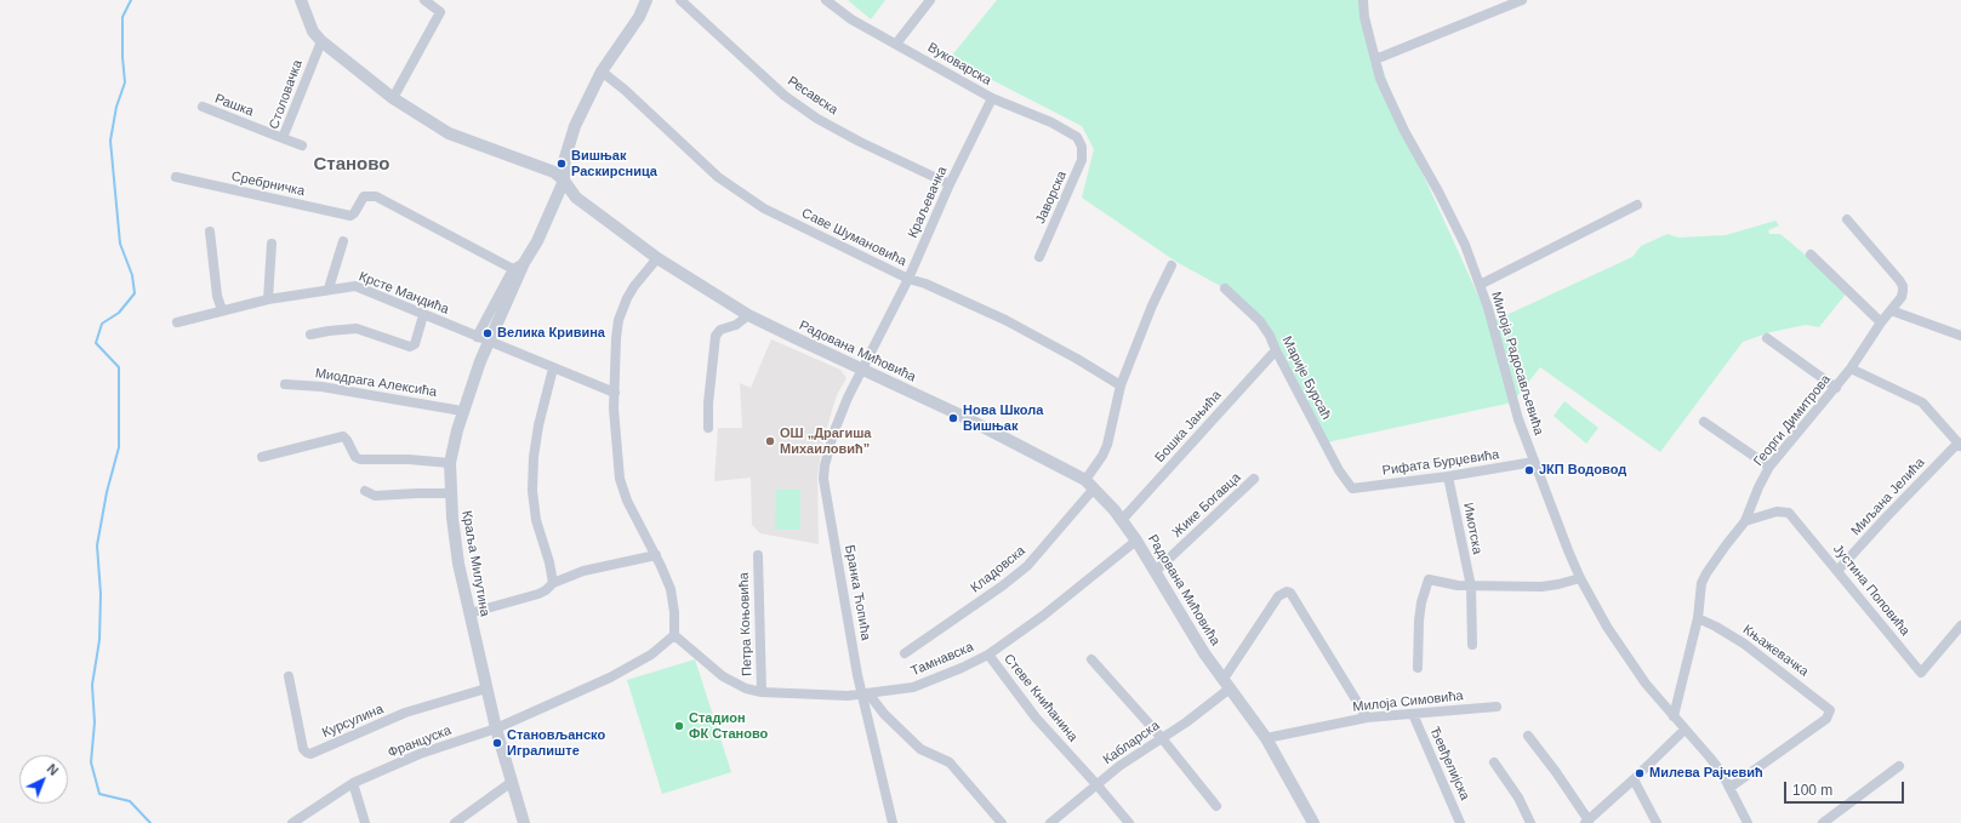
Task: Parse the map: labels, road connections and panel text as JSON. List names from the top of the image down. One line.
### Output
{"streets":{"street":["Вуковарска","Столовачка","Ресавска","Рашка","Сребрничка","Јаворска","Краљевачка","Саве Шумановића","Крсте Мандића","Радована Мићовића","Милоја Радосављевића","Марије Бурсаћ","Миодрага Алексића","Георги Димитрова","Бошка Јањића","Рифата Бурџевића","Миљана Јелића","Жике Богавца","Имотска","Краља Милутина","Кладовска","Јустина Поповића","Бранка Ћопића","Петра Коњовића","Књажевачка","Тамнавска","Стеве Книћанина","Милоја Симовића","Курсулина","Француска","Кабларска","Ђевђелијска"]},"crossings":[["Вуковарска","Јаворска"],["Вуковарска","Краљевачка"],["Столовачка","Рашка"],["Столовачка","Радована Мићовића"],["Ресавска","Краљевачка"],["Краљевачка","Саве Шумановића"],["Краљевачка","Радована Мићовића"],["Краљевачка","Бранка Ћопића"],["Саве Шумановића","Кладовска"],["Крсте Мандића","Краља Милутина"],["Радована Мићовића","Бошка Јањића"],["Радована Мићовића","Жике Богавца"],["Радована Мићовића","Краља Милутина"],["Радована Мићовића","Кладовска"],["Радована Мићовића","Бранка Ћопића"],["Радована Мићовића","Тамнавска"],["Радована Мићовића","Милоја Симовића"],["Радована Мићовића","Кабларска"],["Милоја Радосављевића","Георги Димитрова"],["Милоја Радосављевића","Рифата Бурџевића"],["Милоја Радосављевића","Књажевачка"],["Марије Бурсаћ","Бошка Јањића"],["Марије Бурсаћ","Рифата Бурџевића"],["Миодрага Алексића","Краља Милутина"],["Георги Димитрова","Јустина Поповића"],["Георги Димитрова","Књажевачка"],["Рифата Бурџевића","Имотска"],["Миљана Јелића","Јустина Поповића"],["Краља Милутина","Курсулина"],["Краља Милутина","Француска"],["Бранка Ћопића","Тамнавска"],["Петра Коњовића","Тамнавска"],["Тамнавска","Стеве Книћанина"],["Тамнавска","Француска"],["Стеве Книћанина","Кабларска"],["Милоја Симовића","Ђевђелијска"]],"districts":["Станово"],"places":["Вишњак Раскирсница","Велика Кривина","Нова Школа Вишњак","ОШ „Драгиша Михаиловић”","ЈКП Водовод","Стадион ФК Станово","Становљанско Игралиште","Милева Рајчевић"],"scale_bar":"100 m","north":"top right"}
